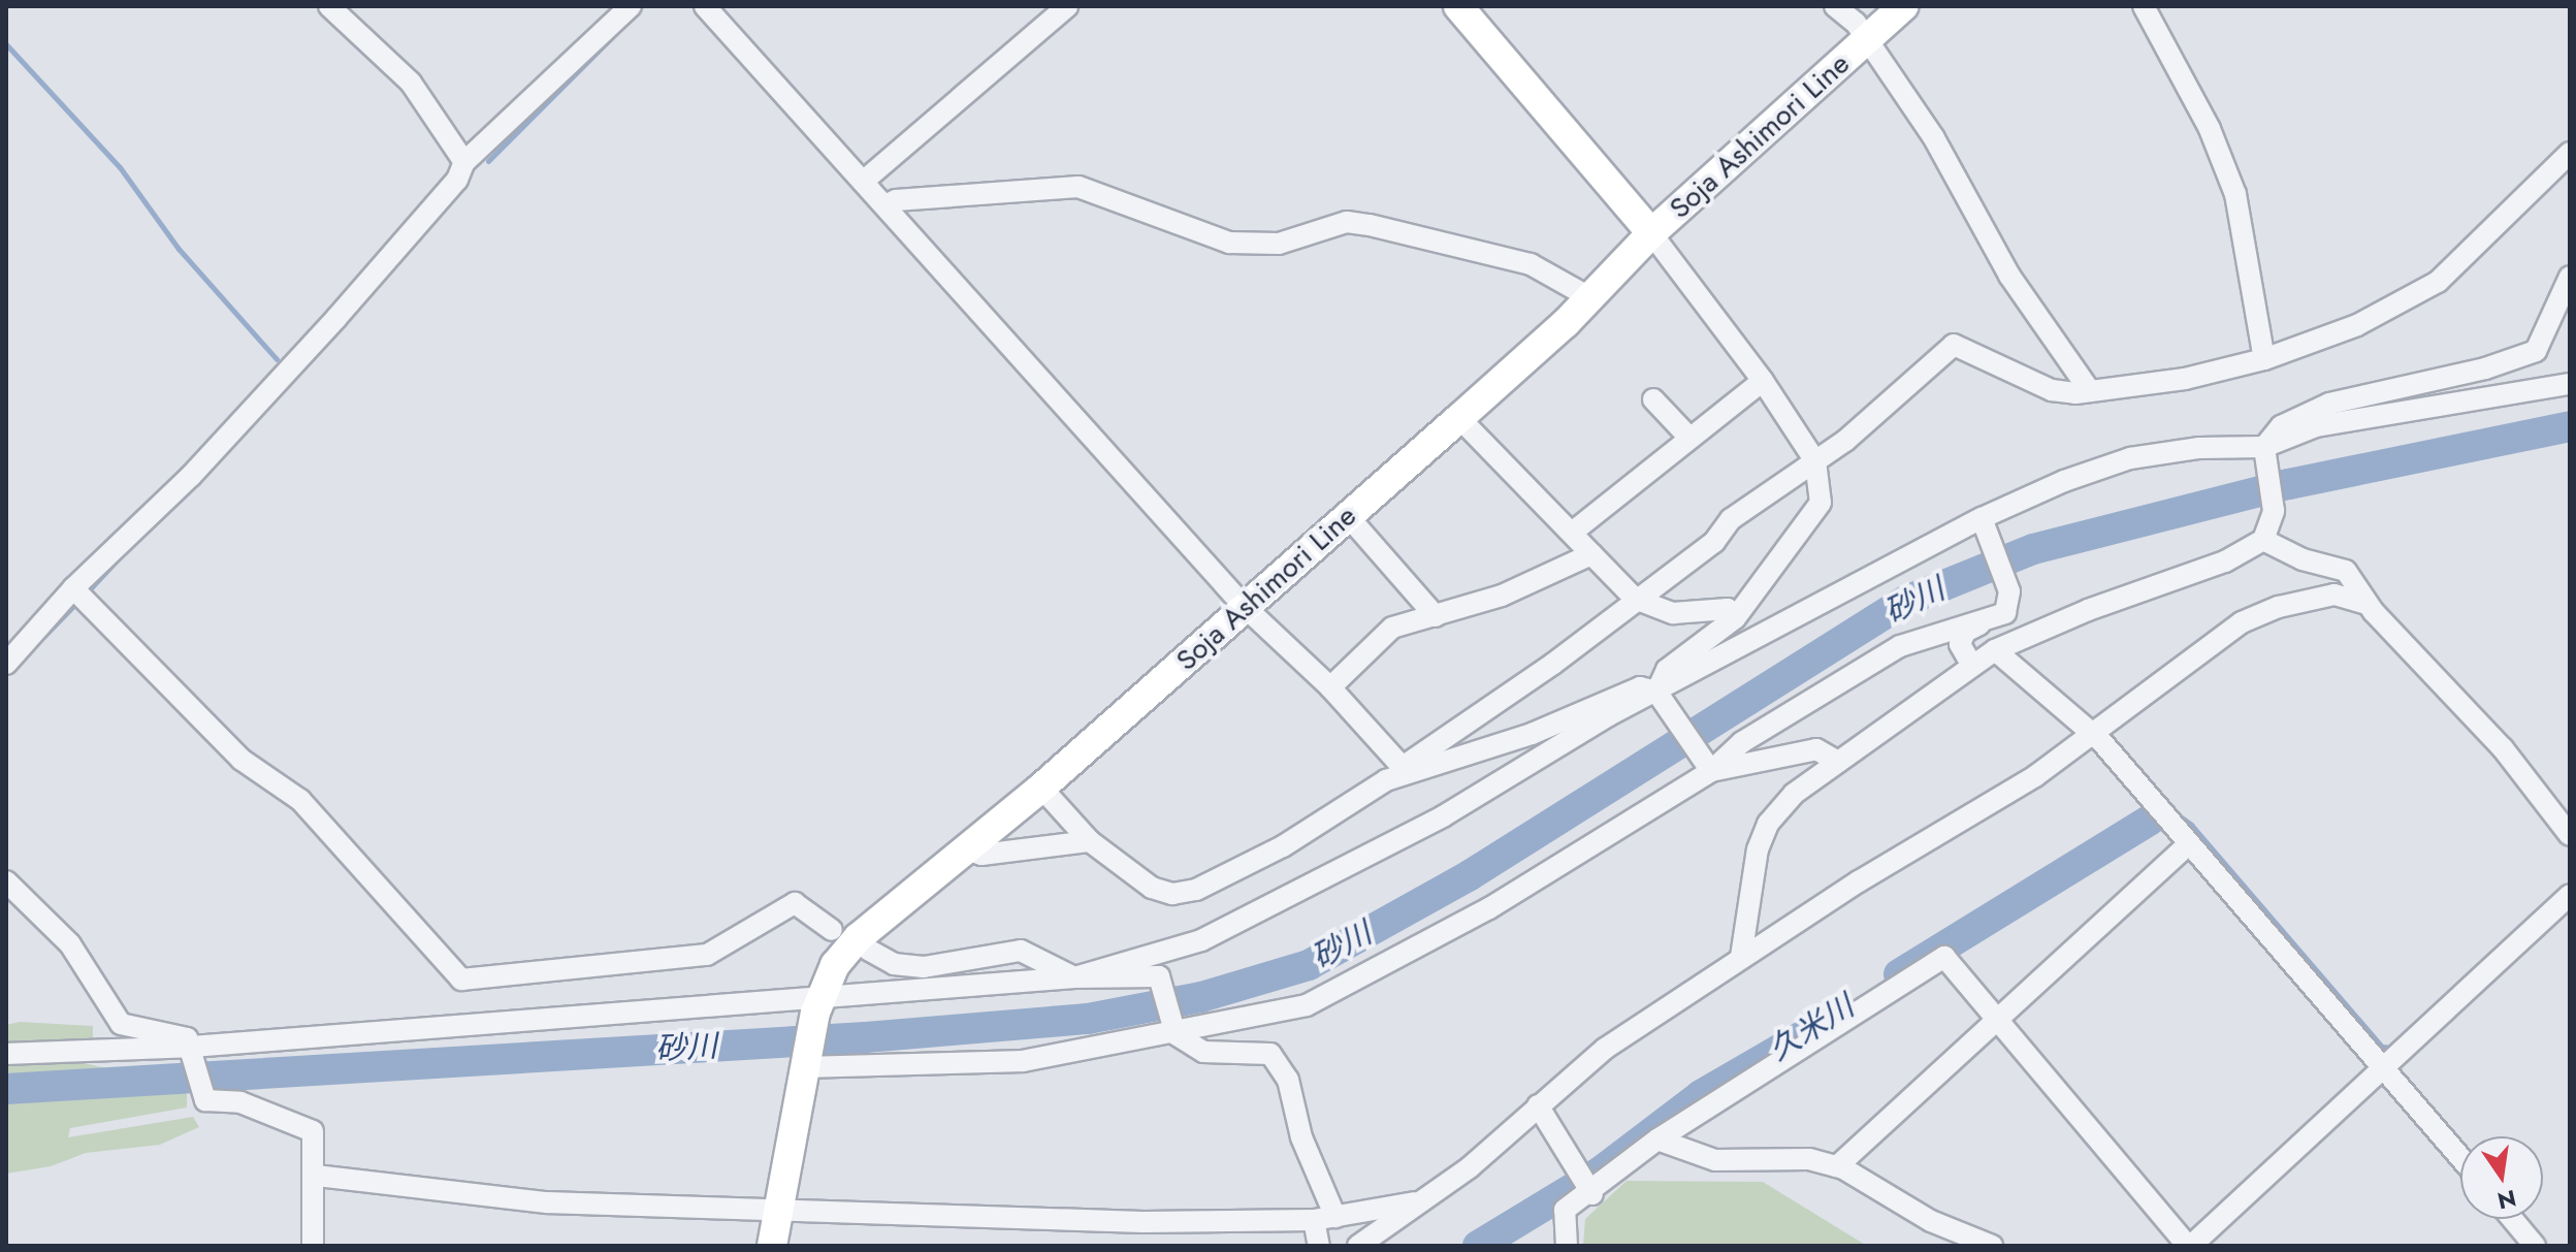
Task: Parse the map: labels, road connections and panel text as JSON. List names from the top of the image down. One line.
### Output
{"streets":{"main road":["Soja Ashimori Line"]},"water":["砂川","久米川"],"north":"bottom"}
